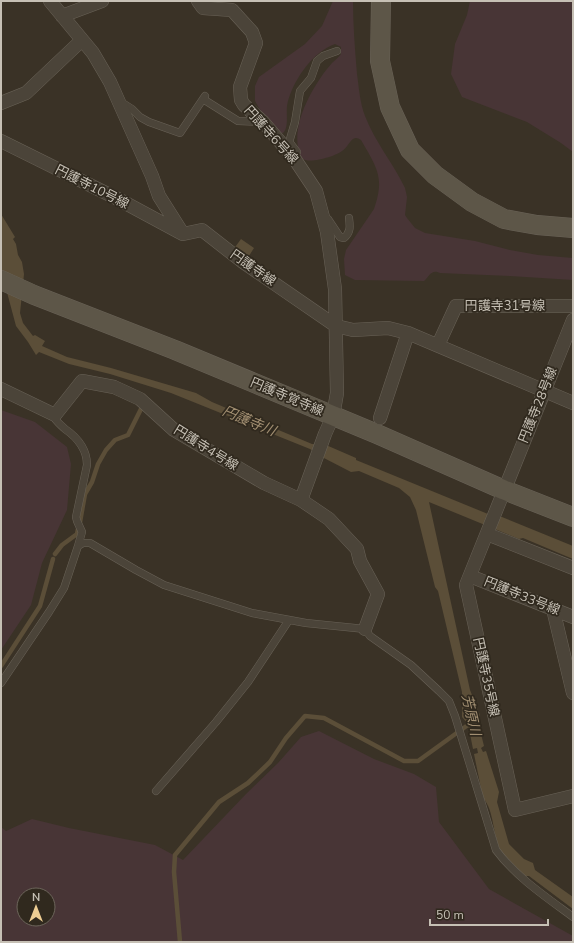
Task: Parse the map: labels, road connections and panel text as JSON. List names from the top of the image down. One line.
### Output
{"streets":{"street":["円護寺6号線","円護寺10号線","円護寺線","円護寺31号線","円護寺覚寺線","円護寺28号線","円護寺4号線","円護寺33号線","円護寺35号線"]},"crossings":[["円護寺6号線","円護寺線"],["円護寺6号線","円護寺覚寺線"],["円護寺10号線","円護寺線"],["円護寺線","円護寺31号線"],["円護寺線","円護寺28号線"],["円護寺覚寺線","円護寺28号線"],["円護寺覚寺線","円護寺35号線"],["円護寺28号線","円護寺35号線"],["円護寺33号線","円護寺35号線"]],"water":["円護寺川","芳原川"],"scale_bar":"50 m","north":"top"}
